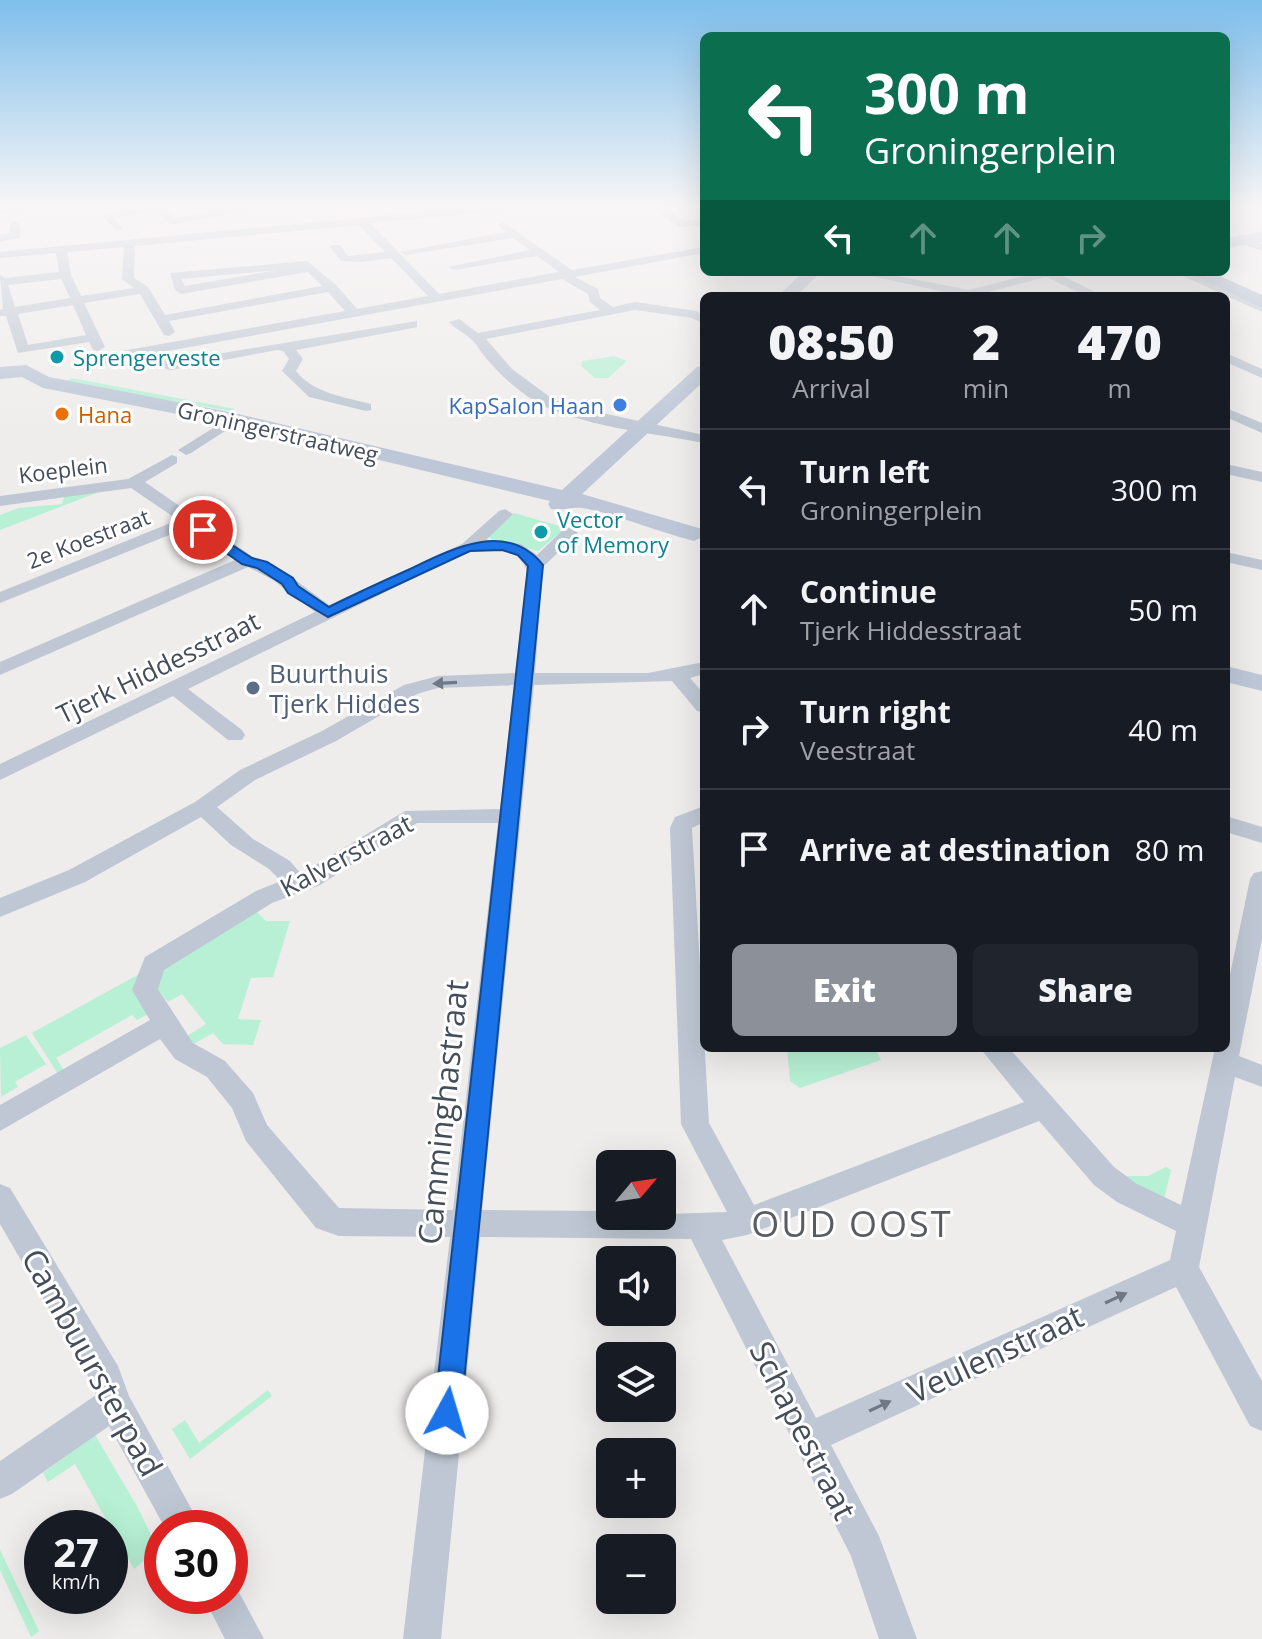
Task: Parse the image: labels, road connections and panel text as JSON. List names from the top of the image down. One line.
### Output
{"streets":{"main road":["Groningerstraatweg"],"street":["Koeplein","2e Koestraat","Tjerk Hiddesstraat","Kalverstraat","Camminghastraat","Veulenstraat","Cambuursterpad","Schapestraat"]},"crossings":[["Kalverstraat","Camminghastraat"],["Veulenstraat","Schapestraat"]],"one_way":["Veulenstraat"],"districts":["OUD OOST"],"places":["Sprengerveste","KapSalon Haan","Hana","Vector of Memory","Buurthuis Tjerk Hiddes"],"north":"top right","page":{"turn":["300 m","Groningerplein"],"eta":["08:50","Arrival","2","min","470","m"],"list":[{"name":"Turn left","note":"Groningerplein","value":"300 m"},{"name":"Continue","note":"Tjerk Hiddesstraat","value":"50 m"},{"name":"Turn right","note":"Veestraat","value":"40 m"},{"name":"Arrive at destination","value":"80 m"}],"buttons":["Exit","Share"],"map_buttons":["+","−"],"speed":"27 km/h","limit":"30"}}
